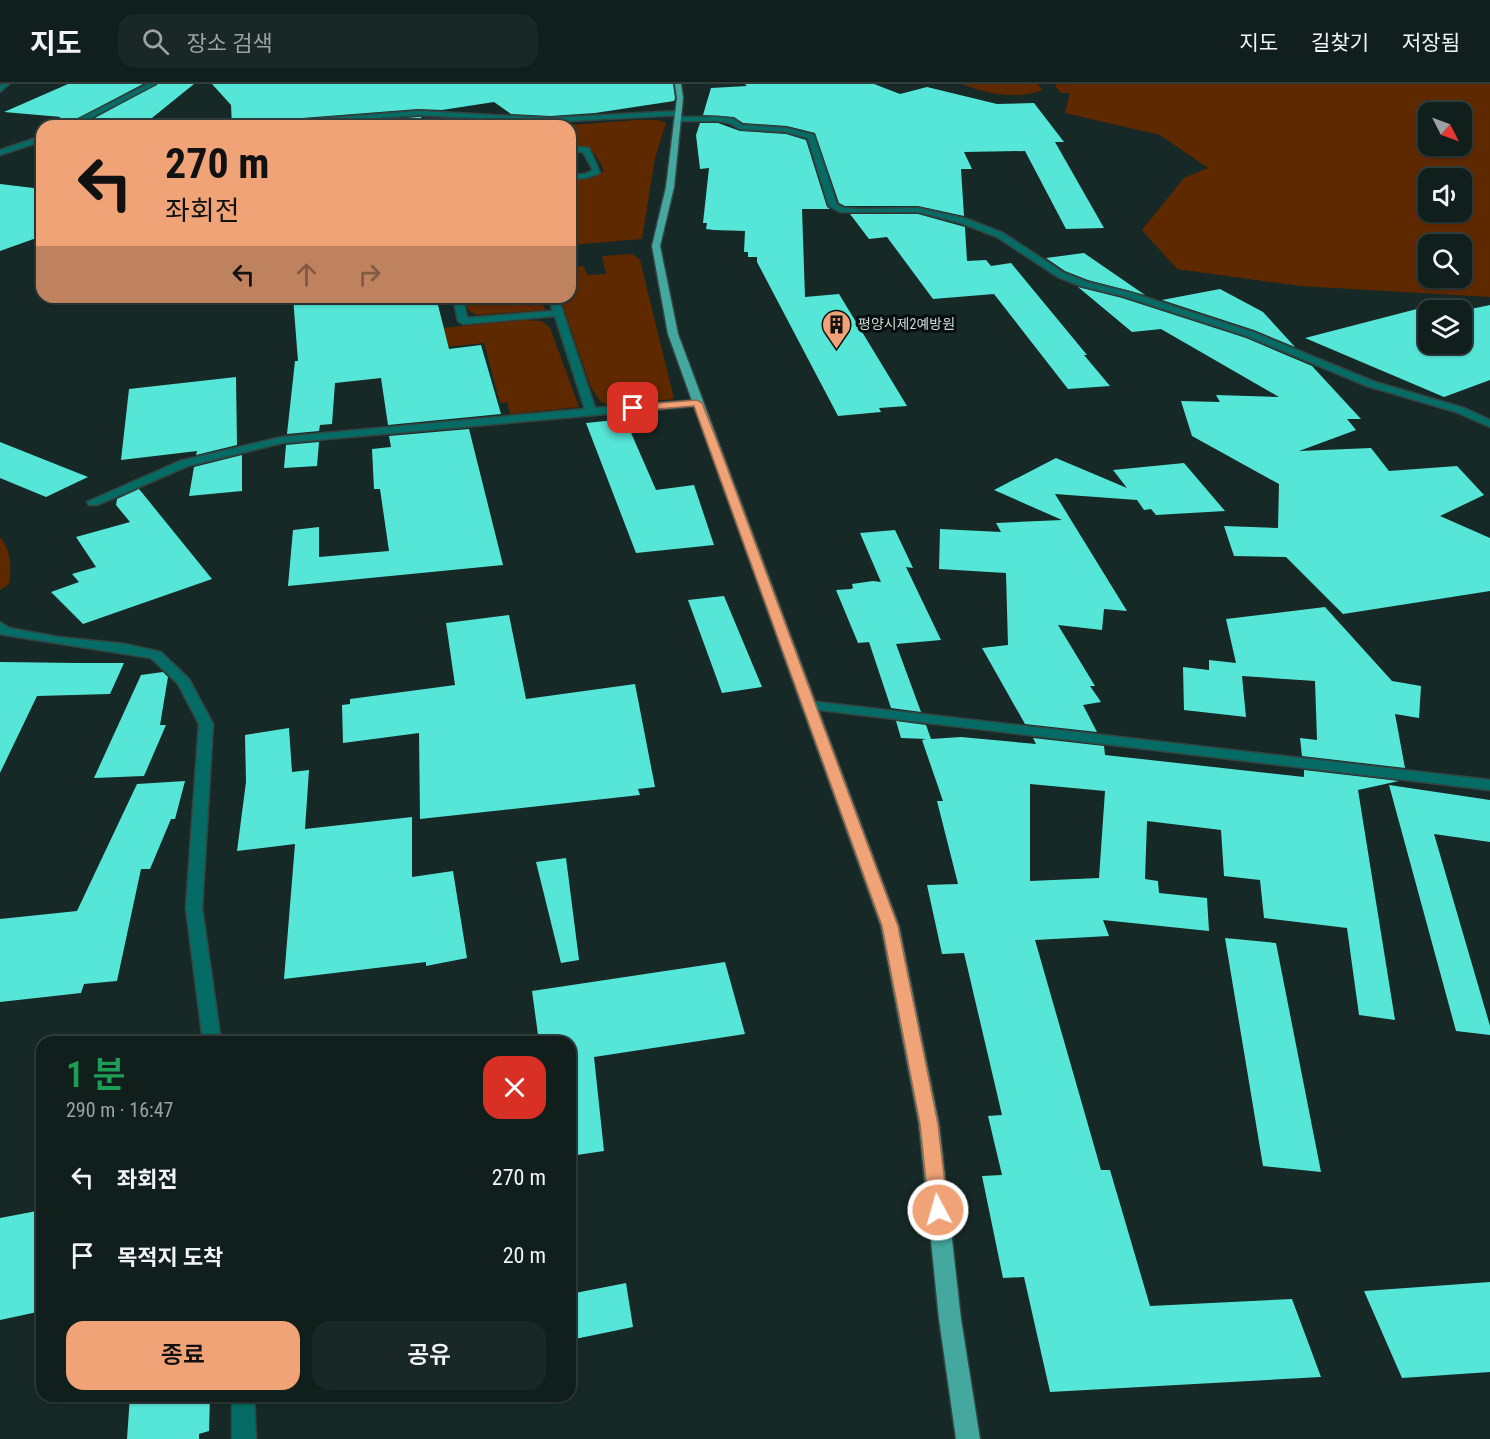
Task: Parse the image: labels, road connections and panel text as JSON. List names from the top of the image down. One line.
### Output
{"places":{"building":["평양시제2예방원"]},"north":"bottom right","page":{"header":"지도","search":"장소 검색","nav":["지도","길찾기","저장됨"],"turn":["270 m","좌회전"],"heading":["1 분","290 m · 16:47"],"list":[{"name":"좌회전","value":"270 m"},{"name":"목적지 도착","value":"20 m"}],"buttons":["종료","공유"]}}
